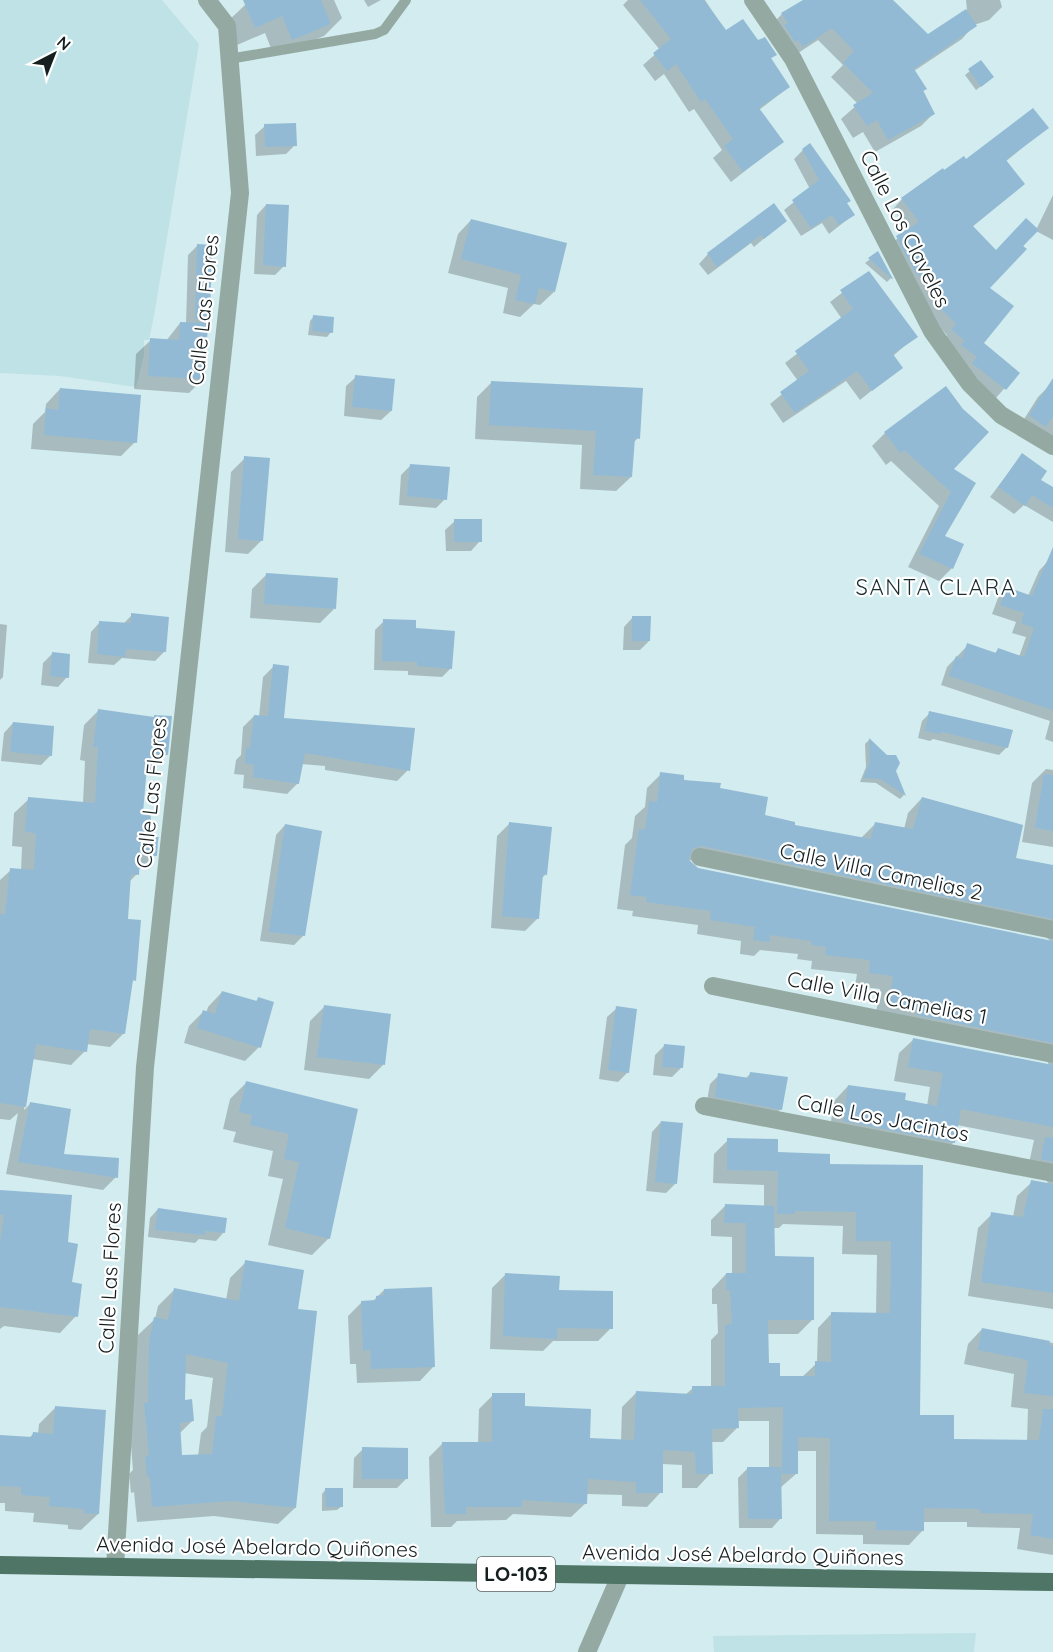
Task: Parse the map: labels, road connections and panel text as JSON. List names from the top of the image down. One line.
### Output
{"streets":{"main road":["Avenida José Abelardo Quiñones","LO-103"],"street":["Calle Los Claveles","Calle Las Flores","Calle Villa Camelias 2","Calle Villa Camelias 1","Calle Los Jacintos"]},"crossings":[["Calle Las Flores","Avenida José Abelardo Quiñones"]],"districts":["SANTA CLARA"],"north":"top right"}
